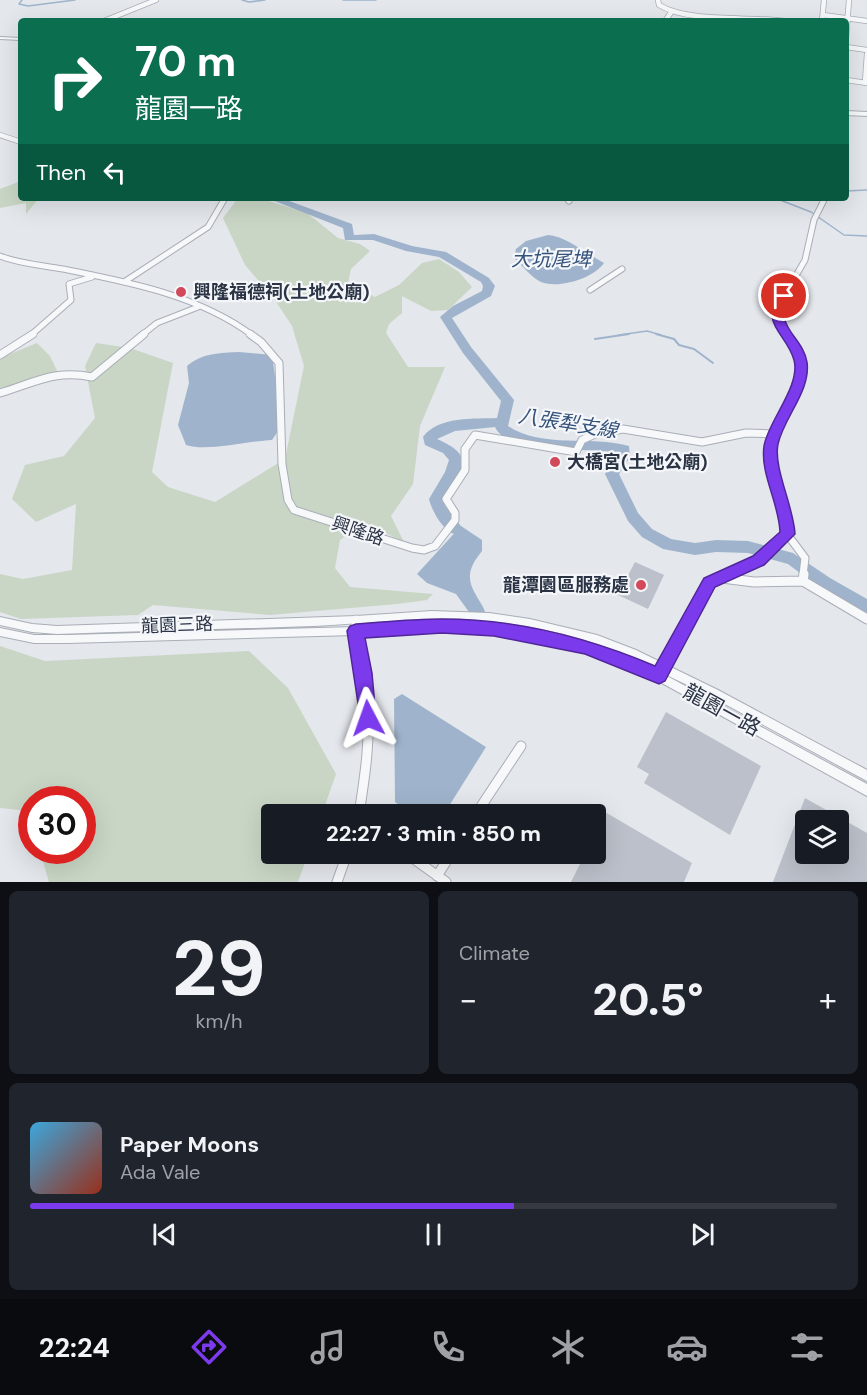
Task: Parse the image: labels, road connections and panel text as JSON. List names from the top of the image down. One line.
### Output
{"streets":{"street":["興隆路","龍園三路","龍園一路"]},"crossings":[["龍園三路","龍園一路"]],"water":["大坑尾埤","八張犁支線"],"places":["興隆福德祠(土地公廟)","大橋宮(土地公廟)","龍潭園區服務處"],"page":{"turn":["70 m","龍園一路"],"then":"Then","limit":"30","trip":"22:27 · 3 min · 850 m","tile":[["29","km/h"],"Climate"],"heat":["−","20.5°","+"],"song":["Paper Moons","Ada Vale"],"tabs":"22:24"}}
